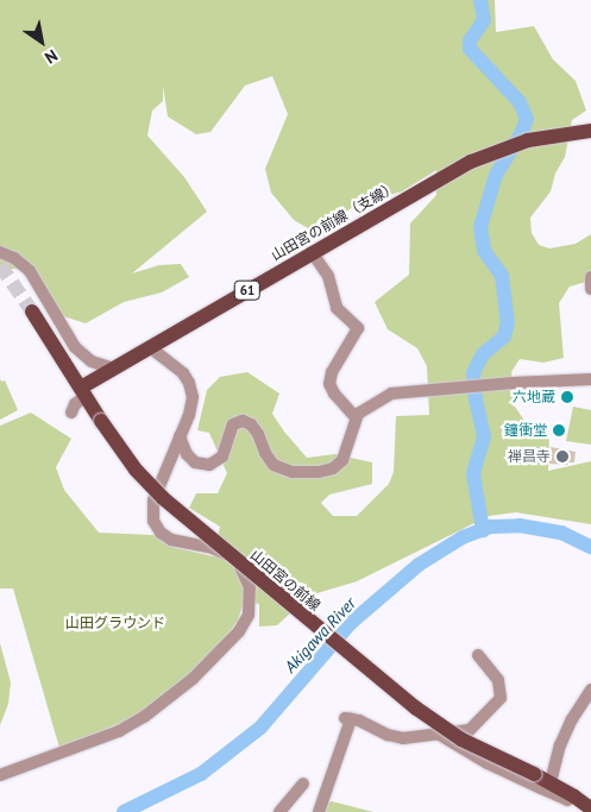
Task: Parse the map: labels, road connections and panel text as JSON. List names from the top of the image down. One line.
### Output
{"streets":{"main road":["山田宮の前線（支線）","61","山田宮の前線"]},"crossings":[["山田宮の前線（支線）","山田宮の前線"]],"water":["Akigawa River"],"parks":["山田グラウンド"],"places":["六地蔵","鐘衝堂","禅昌寺"],"north":"bottom right"}
